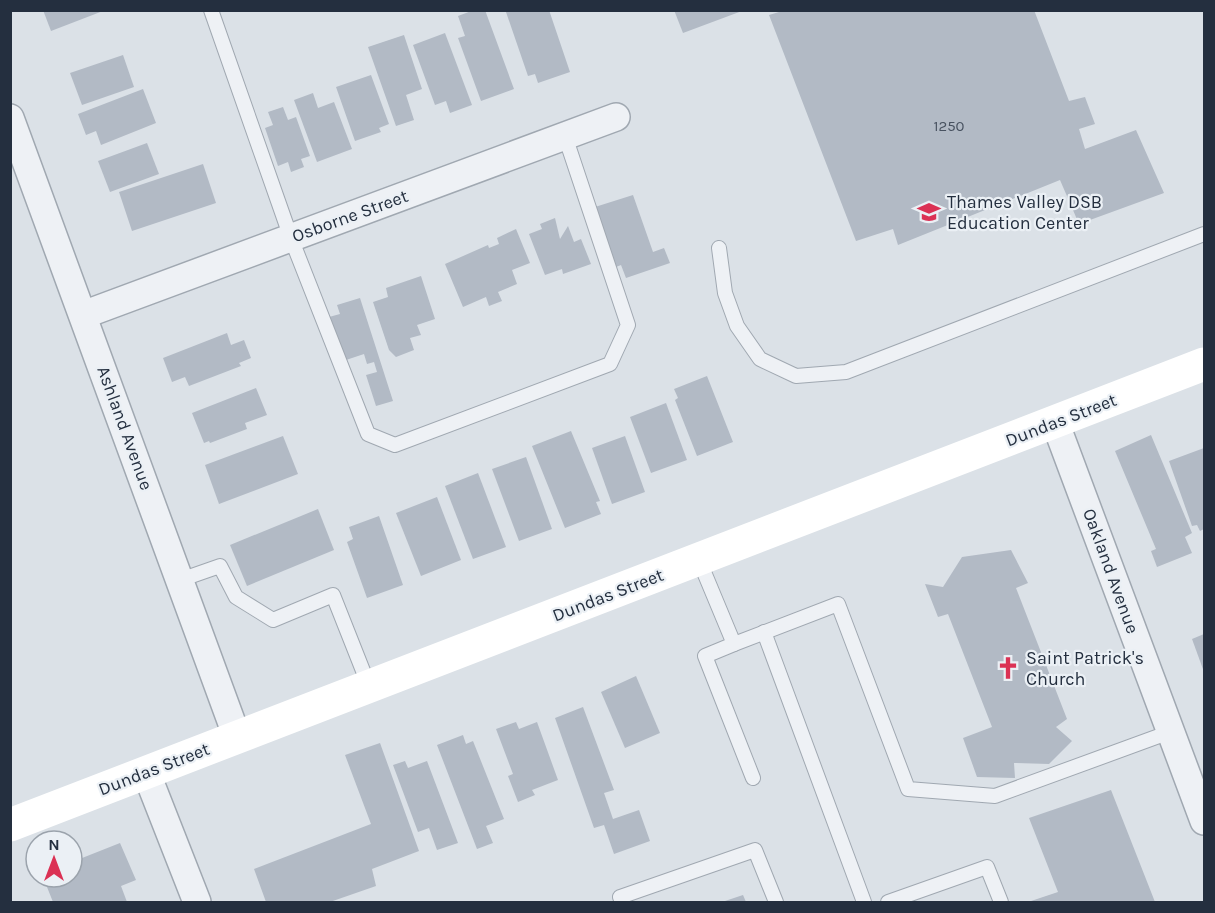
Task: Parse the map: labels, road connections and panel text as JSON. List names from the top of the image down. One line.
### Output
{"streets":{"main road":["Dundas Street"],"street":["Osborne Street","Ashland Avenue","Oakland Avenue"]},"crossings":[["Osborne Street","Ashland Avenue"],["Dundas Street","Ashland Avenue"],["Dundas Street","Oakland Avenue"]],"places":{"school or university":["Thames Valley DSB Education Center"],"church":["Saint Patrick's Church"]},"house_numbers":["1250"],"north":"top"}
